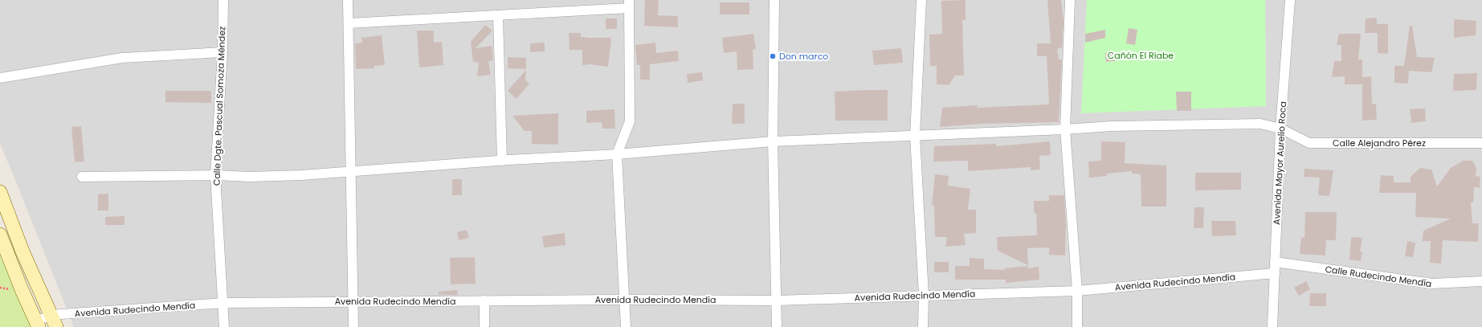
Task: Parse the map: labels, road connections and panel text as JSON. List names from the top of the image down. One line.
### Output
{"streets":{"street":["Calle Dgte. Pascual Somoza Méndez","Calle Alejandro Pérez","Avenida Mayor Aurelio Roca","Calle Rudecindo Mendía","Avenida Rudecindo Mendía"]},"crossings":[["Calle Dgte. Pascual Somoza Méndez","Calle Alejandro Pérez"],["Calle Dgte. Pascual Somoza Méndez","Avenida Rudecindo Mendía"],["Calle Alejandro Pérez","Avenida Mayor Aurelio Roca"],["Avenida Mayor Aurelio Roca","Calle Rudecindo Mendía"],["Avenida Mayor Aurelio Roca","Avenida Rudecindo Mendía"]],"parks":["Cañón El Riabe"],"places":["Don marco"]}
